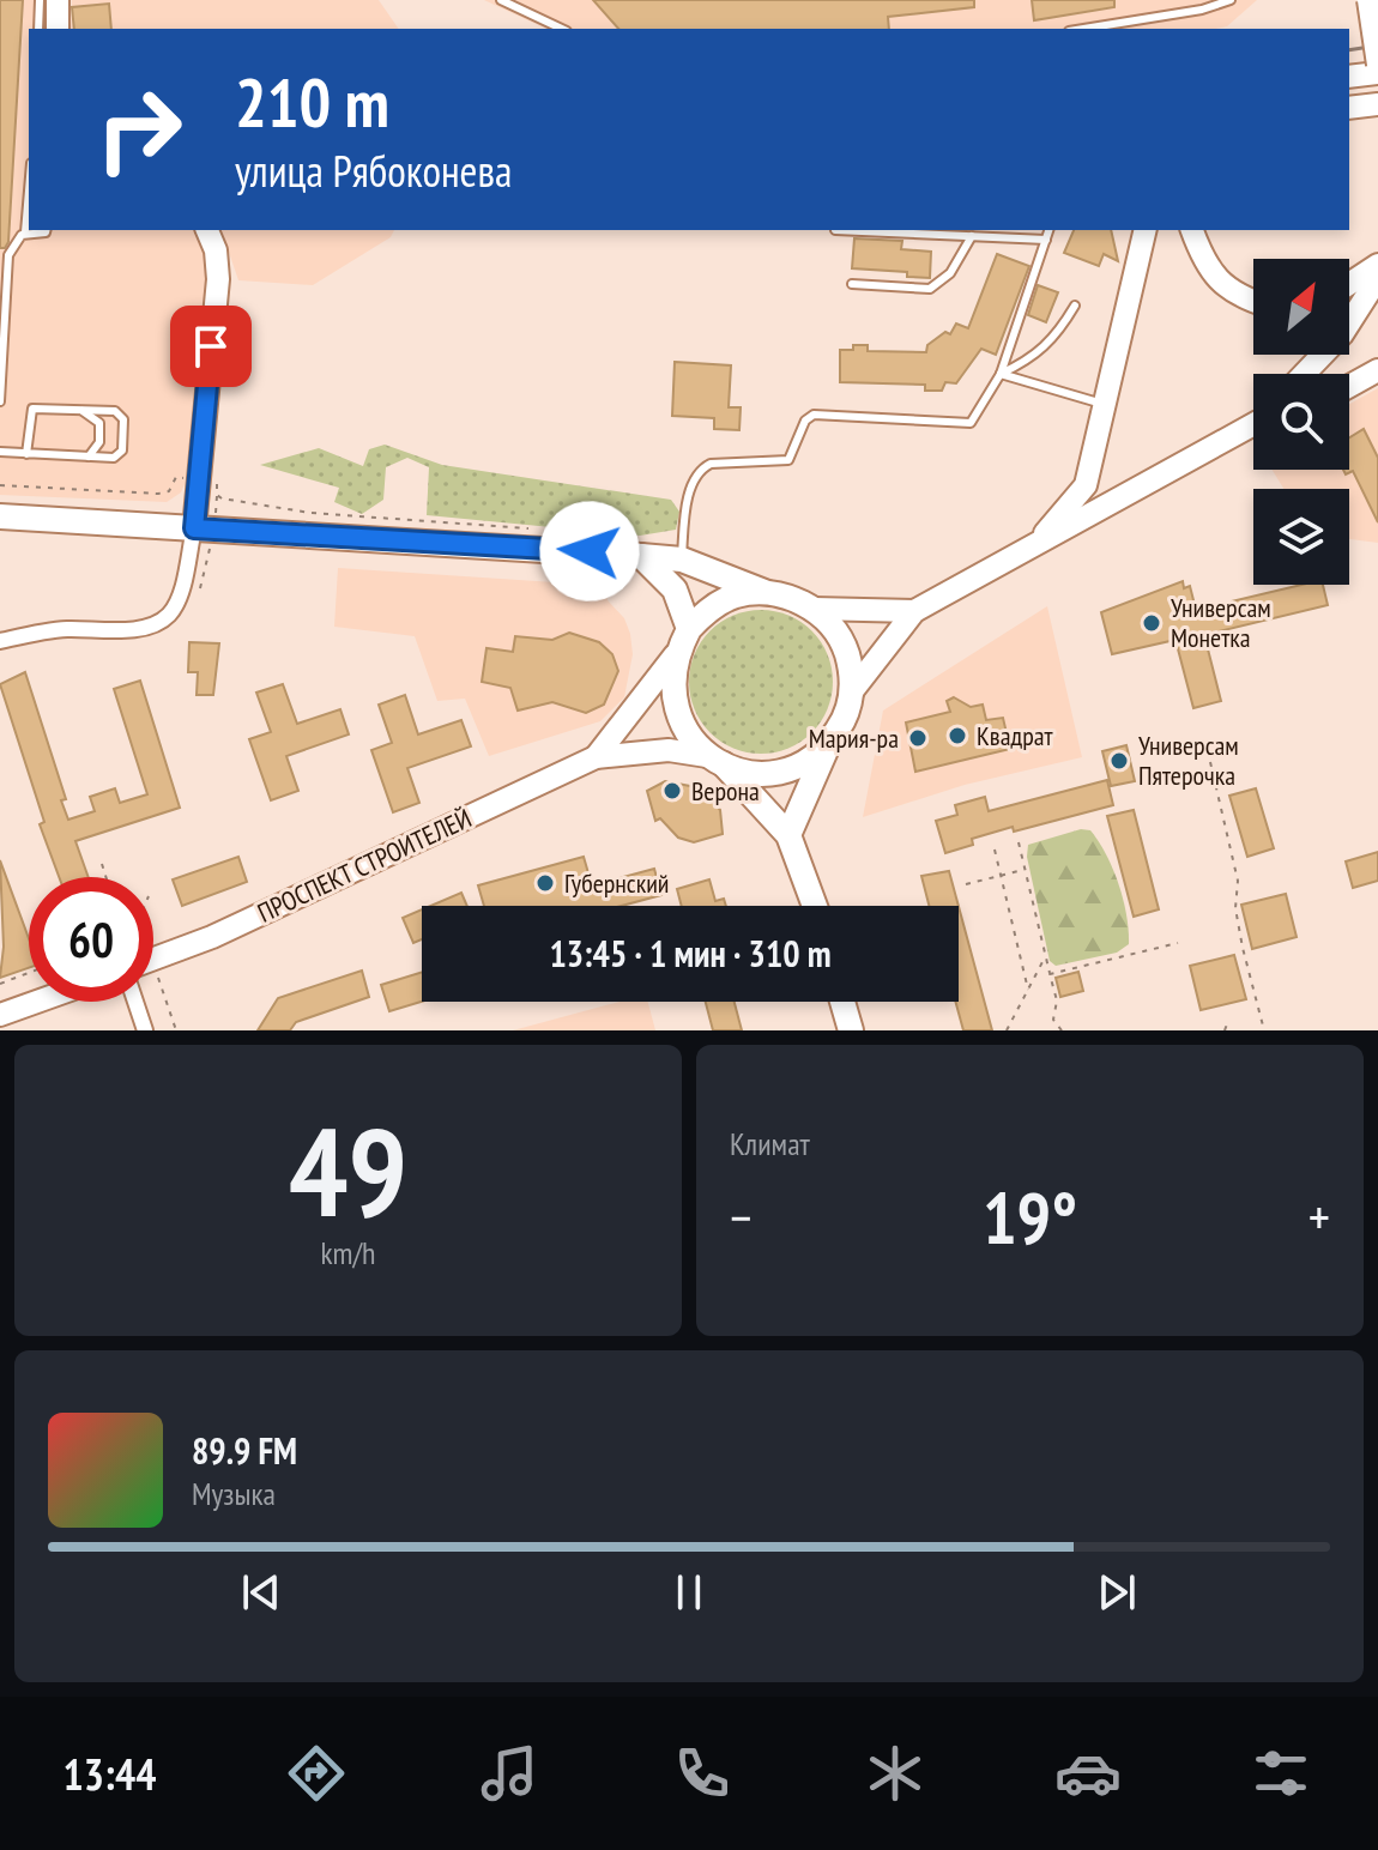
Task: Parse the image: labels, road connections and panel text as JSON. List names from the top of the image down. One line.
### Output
{"streets":{"main road":["ПРОСПЕКТ СТРОИТЕЛЕЙ"]},"places":["Универсам Монетка","Квадрат","Мария-ра","Универсам Пятерочка","Верона","Губернский"],"north":"top right","page":{"turn":["210 m","улица Рябоконева"],"limit":"60","trip":"13:45 · 1 мин · 310 m","tile":[["49","km/h"],"Климат"],"heat":["−","19°","+"],"song":["89.9 FM","Музыка"],"tabs":"13:44"}}
